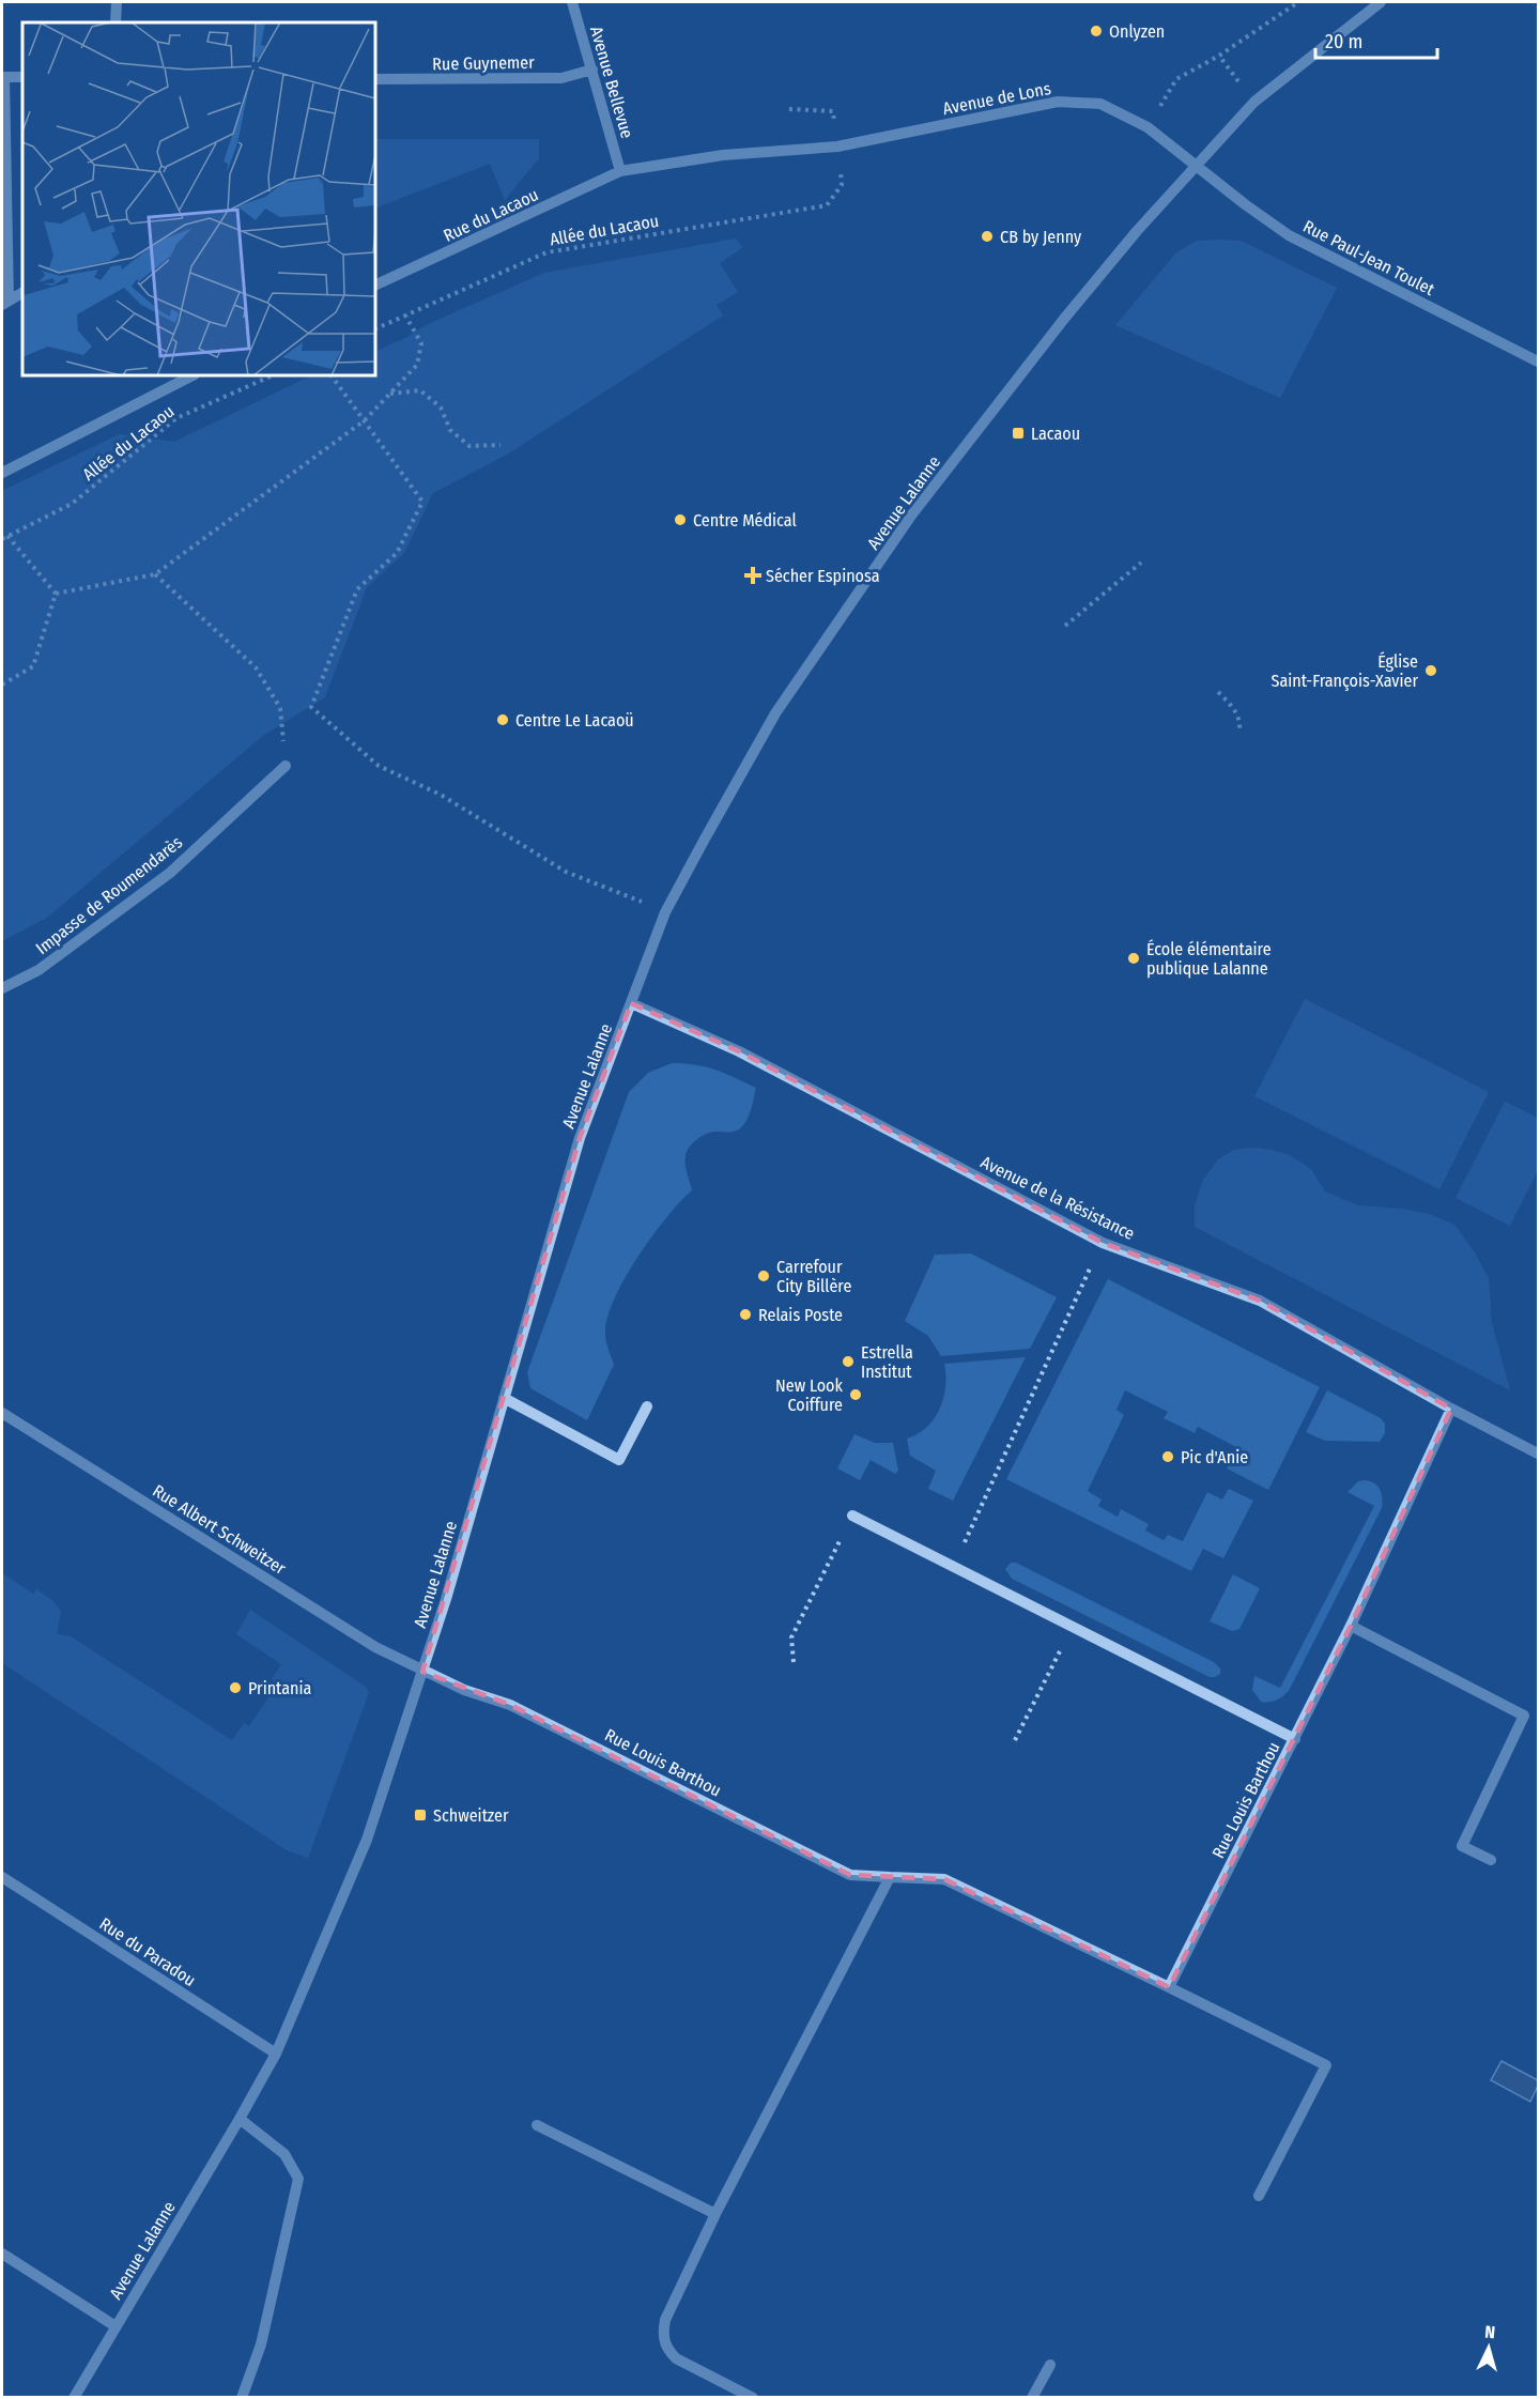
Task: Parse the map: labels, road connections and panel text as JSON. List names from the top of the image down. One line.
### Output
{"streets":{"street":["Rue Guynemer","Avenue Bellevue","Avenue de Lons","Rue du Lacaou","Rue Paul-Jean Toulet","Avenue Lalanne","Impasse de Roumendarès","Avenue de la Résistance","Rue Albert Schweitzer","Rue Louis Barthou","Rue du Paradou"],"path":["Allée du Lacaou"]},"crossings":[["Rue Guynemer","Avenue Bellevue"],["Avenue Bellevue","Avenue de Lons"],["Avenue Bellevue","Rue du Lacaou"],["Avenue de Lons","Rue du Lacaou"],["Avenue de Lons","Rue Paul-Jean Toulet"],["Avenue de Lons","Avenue Lalanne"],["Rue Paul-Jean Toulet","Avenue Lalanne"],["Avenue Lalanne","Avenue de la Résistance"],["Avenue Lalanne","Rue Albert Schweitzer"],["Avenue Lalanne","Rue Louis Barthou"],["Avenue Lalanne","Rue du Paradou"],["Avenue de la Résistance","Rue Louis Barthou"],["Rue Albert Schweitzer","Rue Louis Barthou"]],"places":{"other":["Onlyzen","CB by Jenny","Centre Médical","Église Saint-François-Xavier","Centre Le Lacaoü","École élémentaire publique Lalanne","Carrefour City Billère","Relais Poste","Estrella Institut","New Look Coiffure","Pic d'Anie","Printania"],"transit":["Lacaou","Schweitzer"],"health":["Sécher Espinosa"]},"scale_bar":"20 m","north":"top"}
